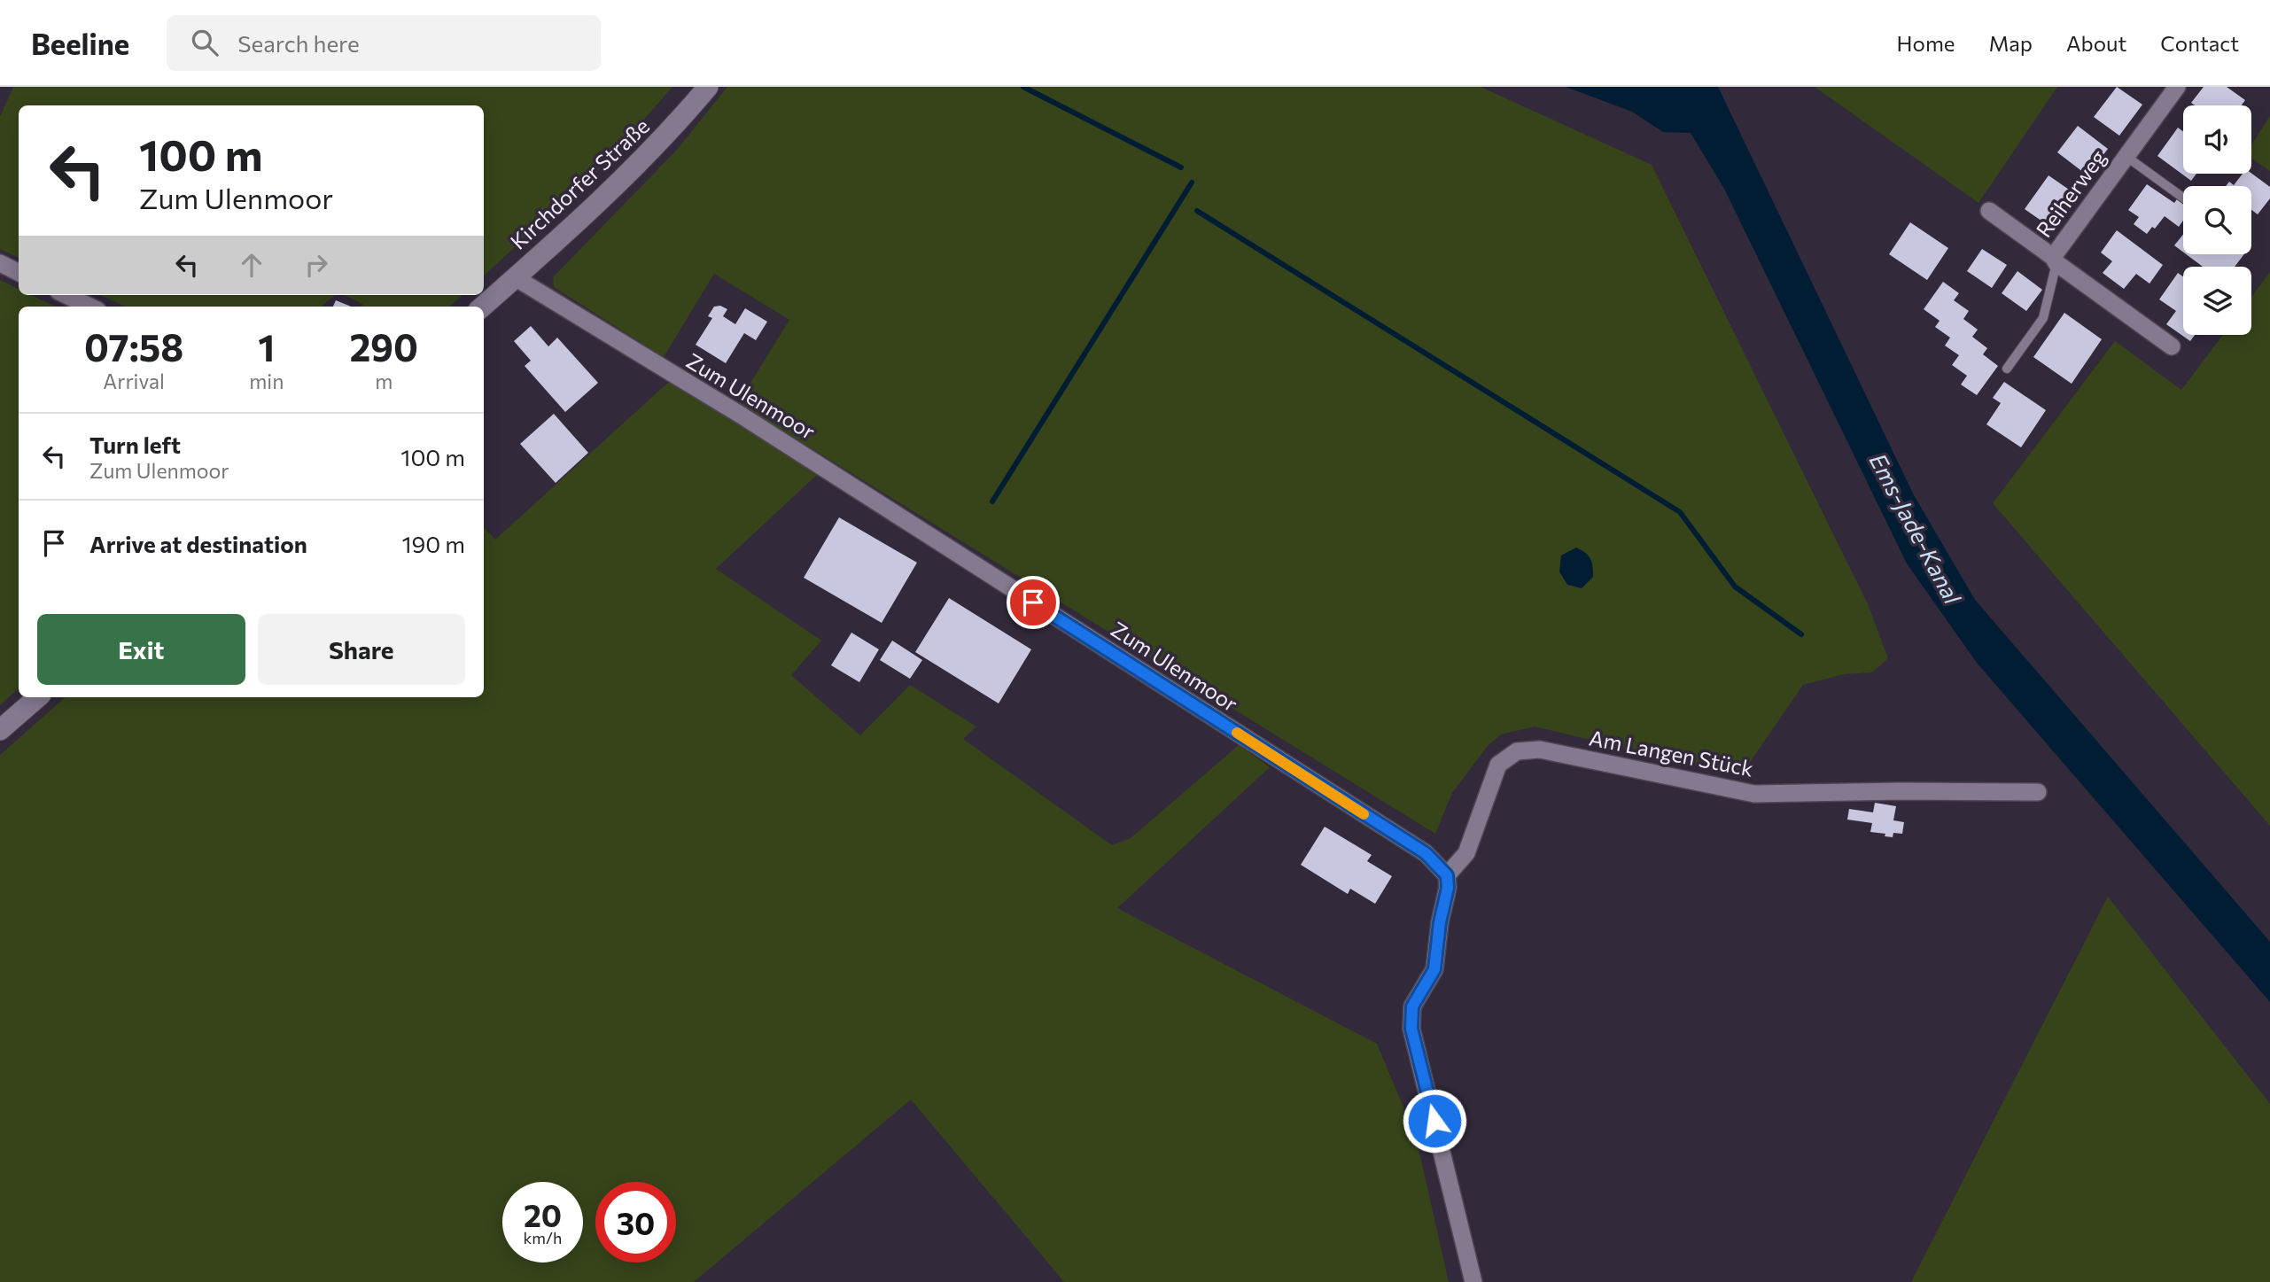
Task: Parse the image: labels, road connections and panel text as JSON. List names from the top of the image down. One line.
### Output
{"streets":{"street":["Kirchdorfer Straße","Reiherweg","Zum Ulenmoor","Am Langen Stück"]},"crossings":[["Kirchdorfer Straße","Zum Ulenmoor"],["Zum Ulenmoor","Am Langen Stück"]],"water":["Ems-Jade-Kanal"],"page":{"header":"Beeline","search":"Search here","nav":["Home","Map","About","Contact"],"turn":["100 m","Zum Ulenmoor"],"eta":["07:58","Arrival","1","min","290","m"],"list":[{"name":"Turn left","note":"Zum Ulenmoor","value":"100 m"},{"name":"Arrive at destination","value":"190 m"}],"buttons":["Exit","Share"],"speed":"20 km/h","limit":"30"}}
